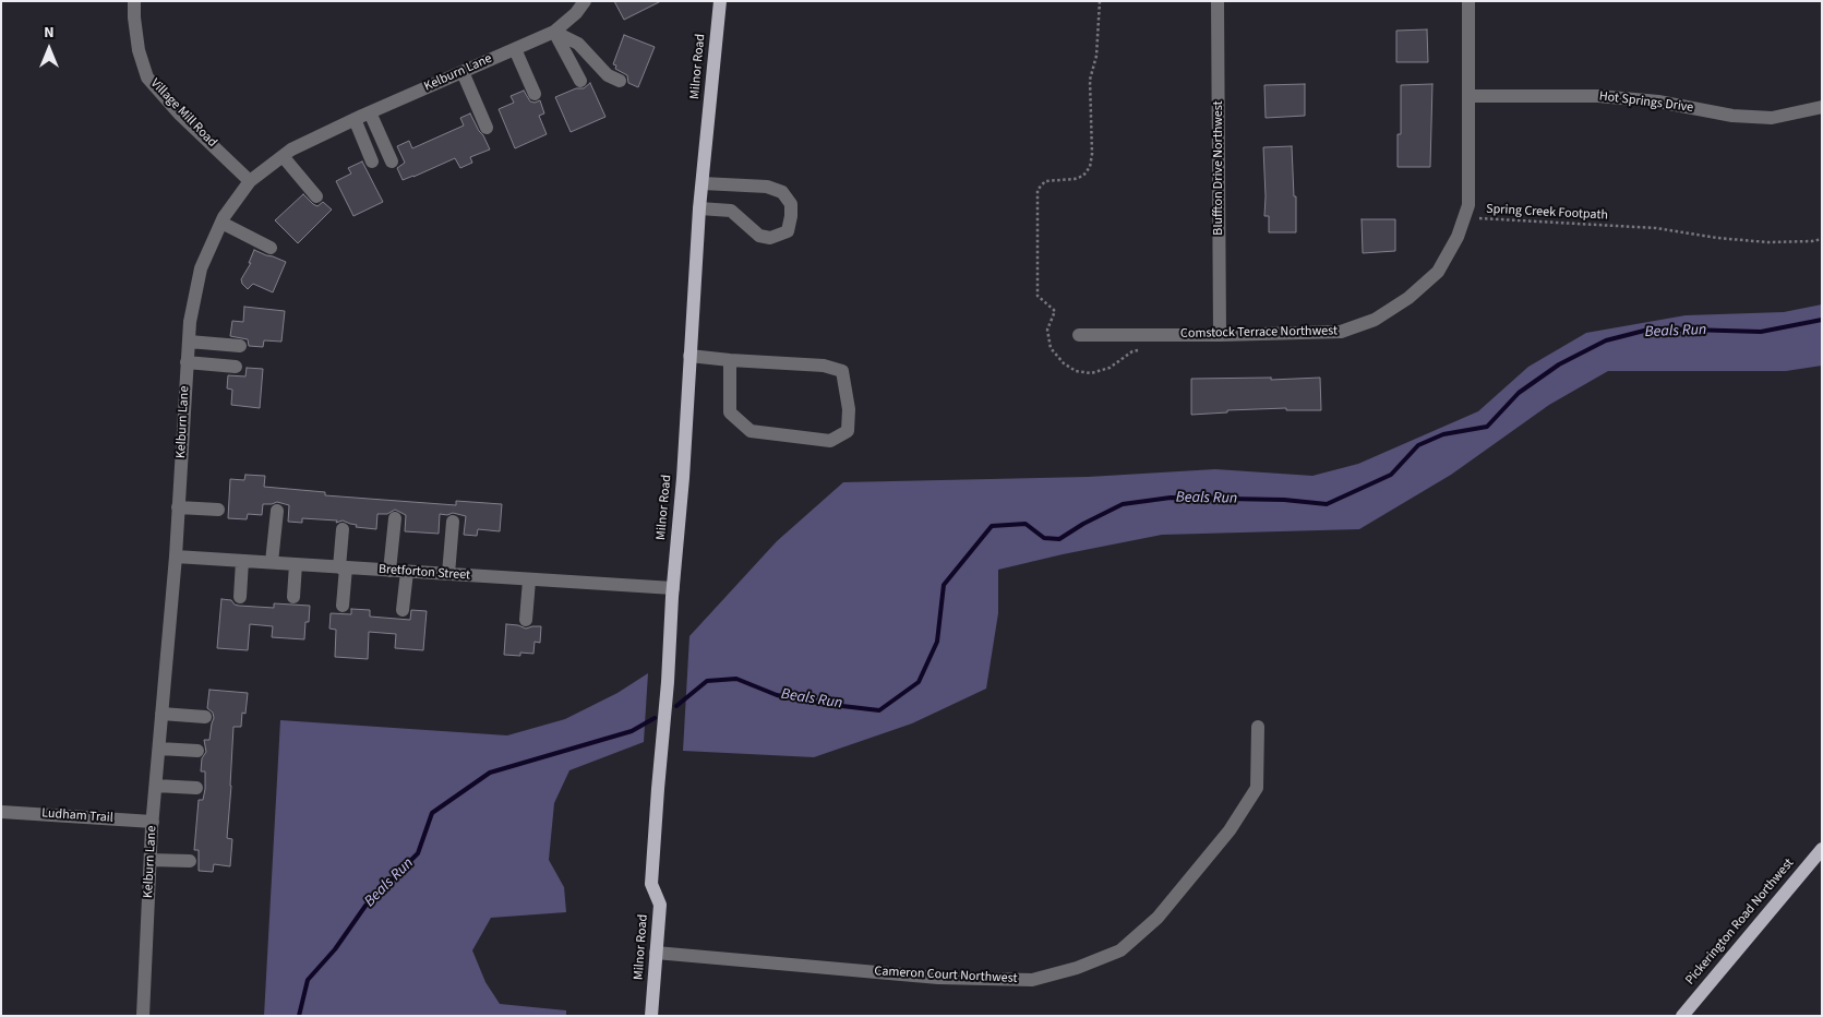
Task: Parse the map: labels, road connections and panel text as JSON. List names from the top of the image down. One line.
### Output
{"streets":{"main road":["Milnor Road","Pickerington Road Northwest"],"street":["Kelburn Lane","Hot Springs Drive","Village Mill Road","Bluffton Drive Northwest","Comstock Terrace Northwest","Bretforton Street","Ludham Trail","Cameron Court Northwest"],"path":["Spring Creek Footpath"]},"crossings":[["Milnor Road","Bretforton Street"],["Milnor Road","Cameron Court Northwest"],["Kelburn Lane","Village Mill Road"],["Kelburn Lane","Bretforton Street"],["Kelburn Lane","Ludham Trail"],["Hot Springs Drive","Comstock Terrace Northwest"],["Bluffton Drive Northwest","Comstock Terrace Northwest"]],"water":["Beals Run"],"north":"top"}
